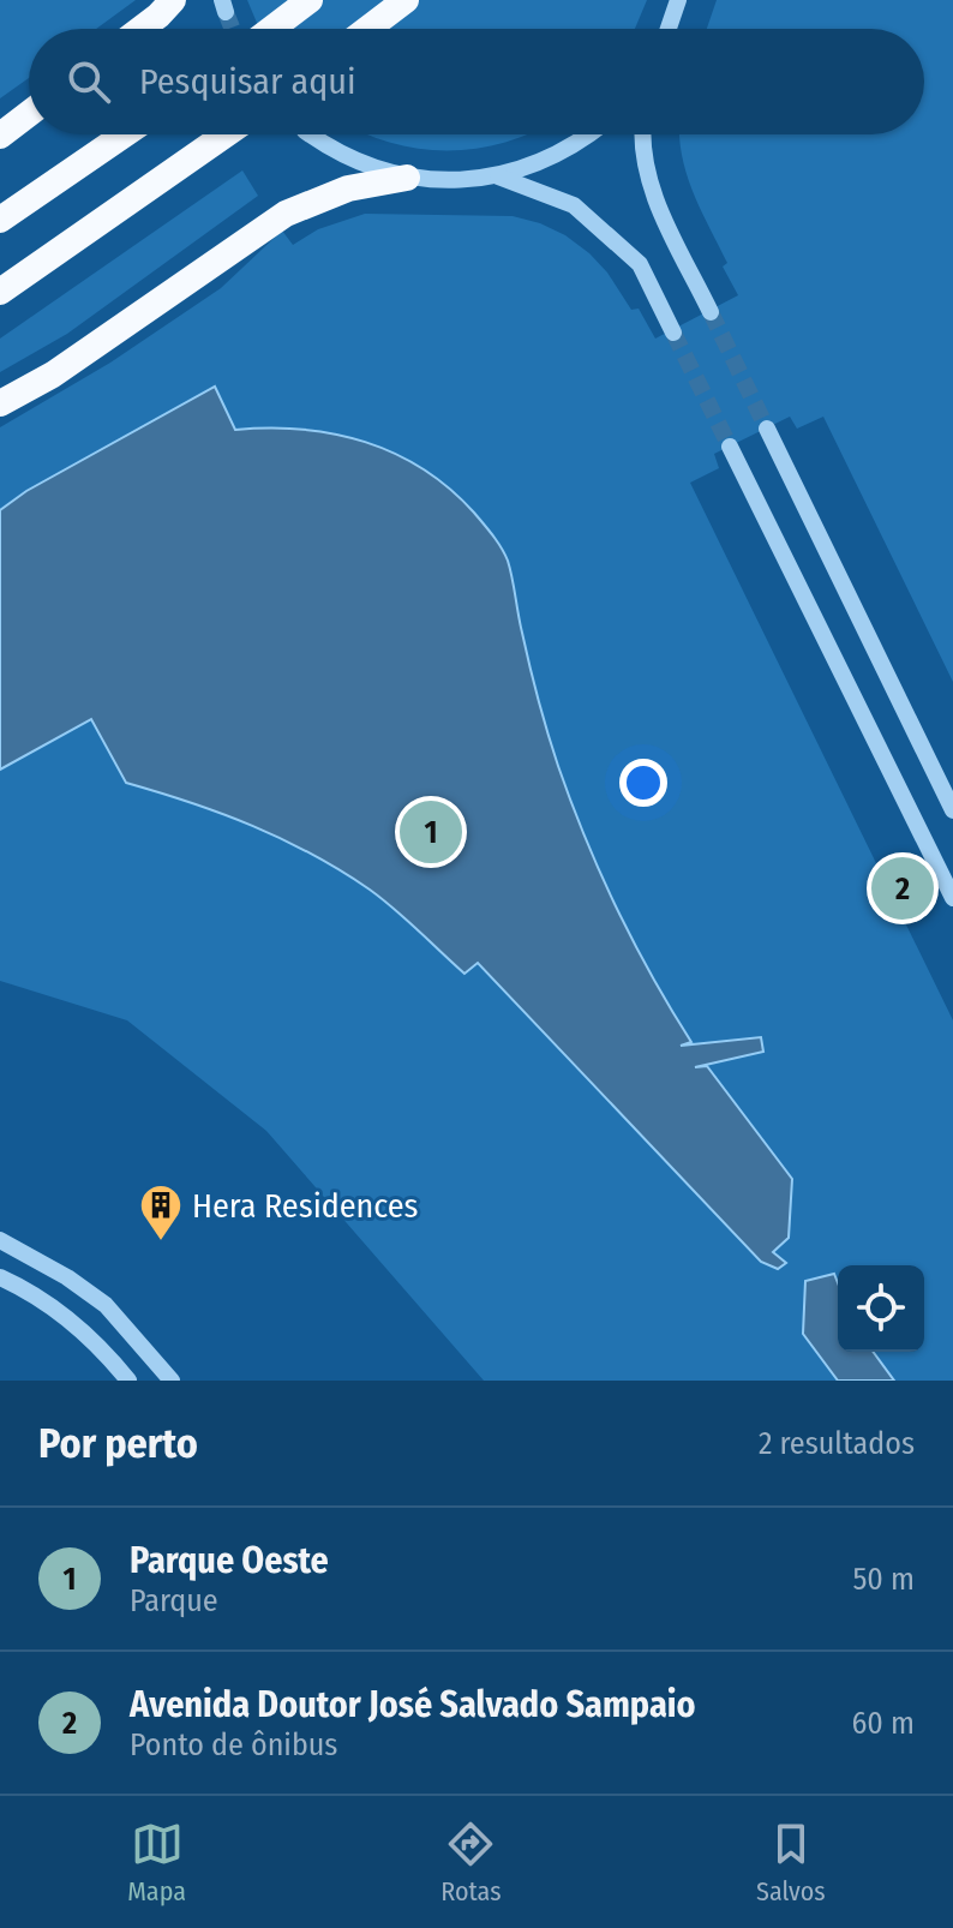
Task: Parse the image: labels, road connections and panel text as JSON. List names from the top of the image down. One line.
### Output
{"places":{"building":["Hera Residences"]},"page":{"search":"Pesquisar aqui","pins":["1","2"],"heading":["Por perto","2 resultados"],"list":[{"mark":"1","name":"Parque Oeste","note":"Parque","value":"50 m"},{"mark":"2","name":"Avenida Doutor José Salvado Sampaio","note":"Ponto de ônibus","value":"60 m"}],"nav":["Mapa","Rotas","Salvos"]}}
